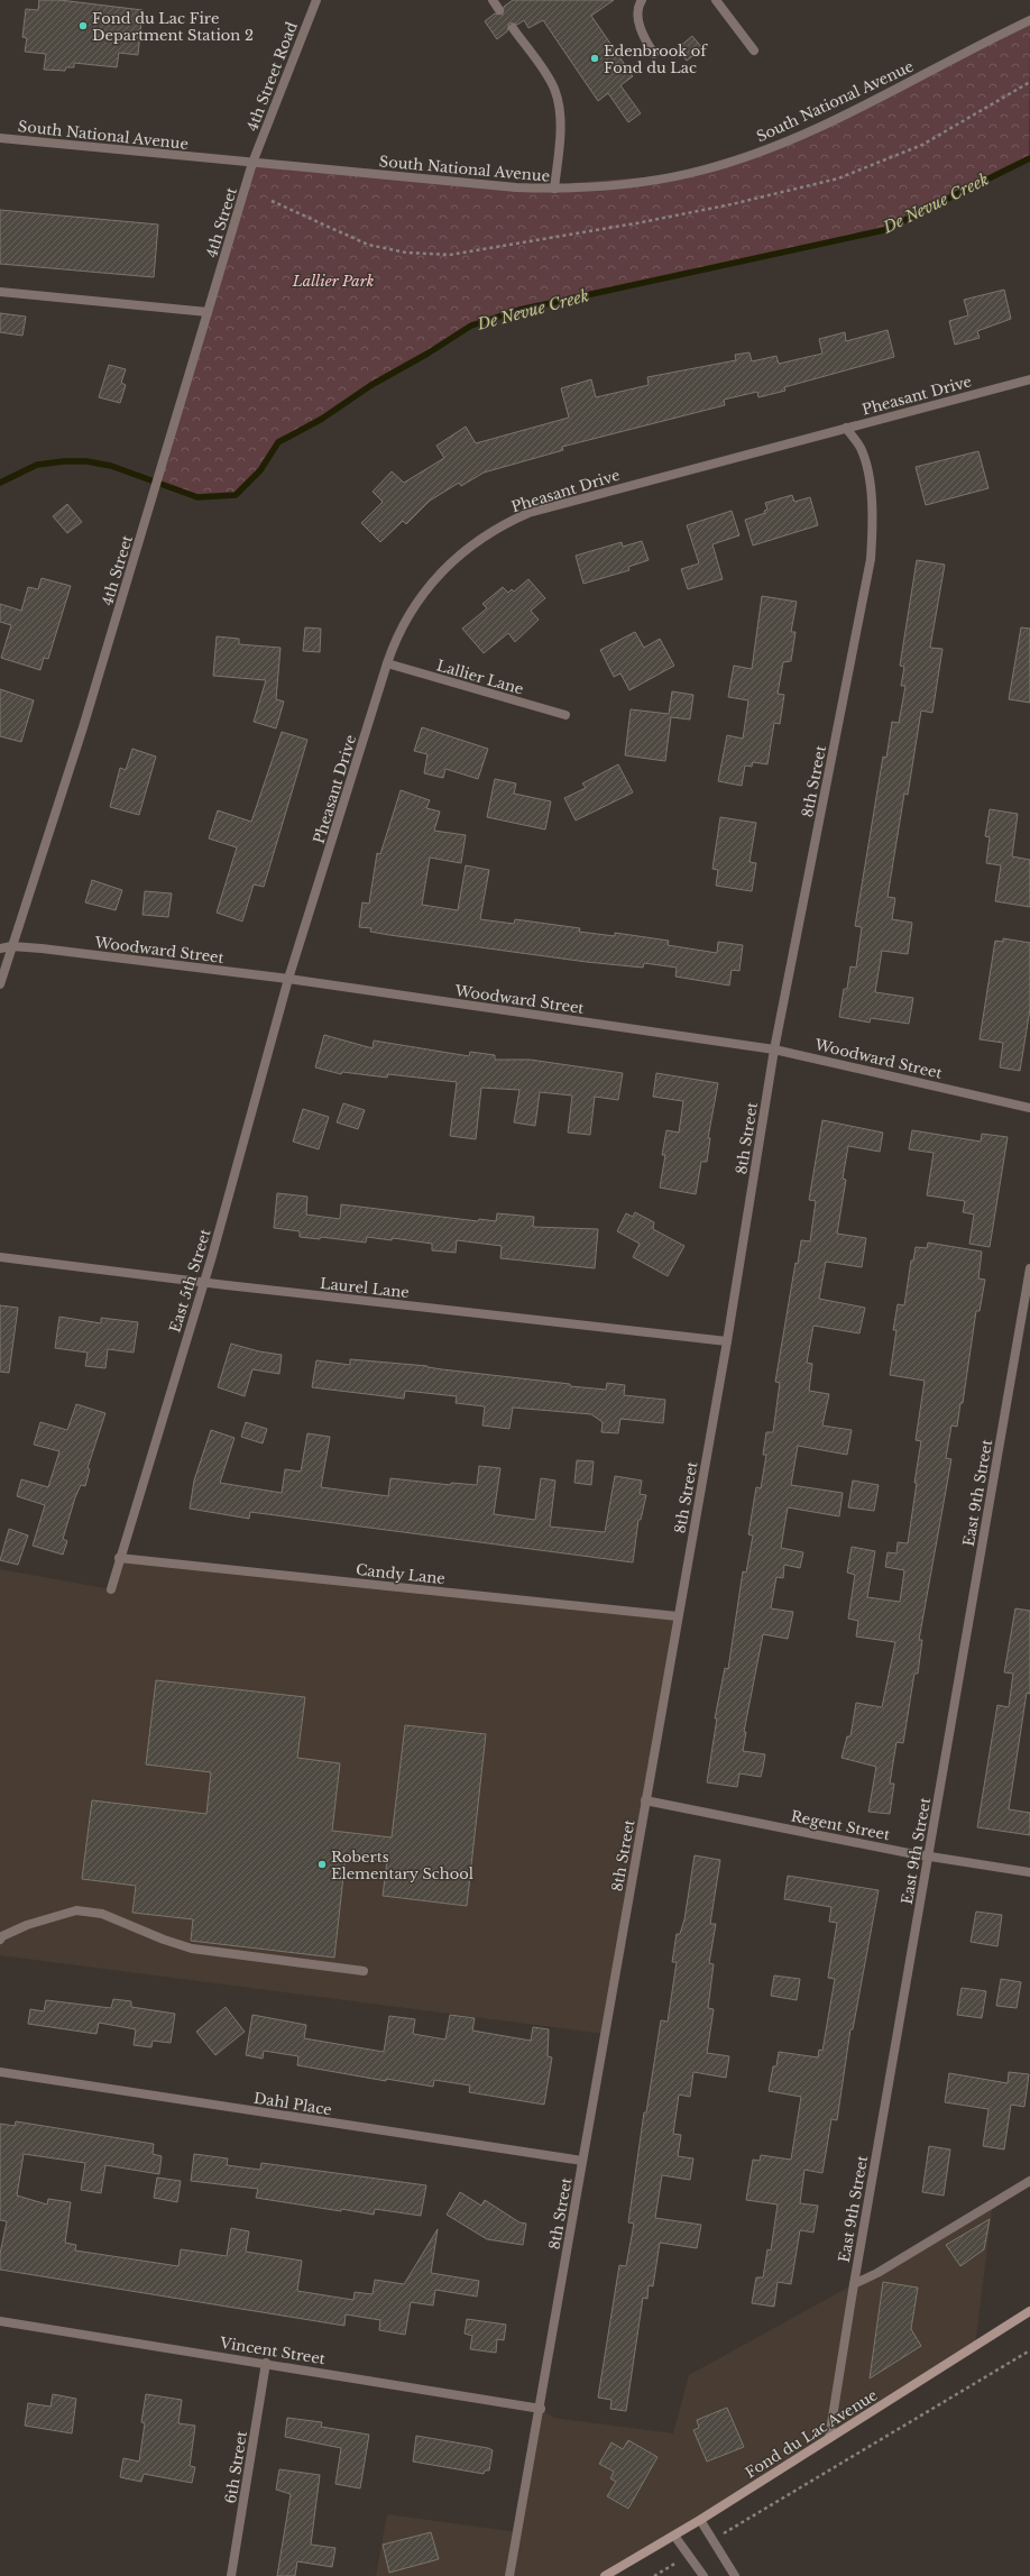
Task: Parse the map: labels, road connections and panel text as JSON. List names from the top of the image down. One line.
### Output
{"streets":{"main road":["Fond du Lac Avenue"],"street":["4th Street Road","South National Avenue","4th Street","Pheasant Drive","Lallier Lane","8th Street","Woodward Street","East 5th Street","Laurel Lane","East 9th Street","Candy Lane","Regent Street","Dahl Place","Vincent Street","6th Street"]},"crossings":[["4th Street Road","South National Avenue"],["4th Street Road","4th Street"],["South National Avenue","4th Street"],["4th Street","Woodward Street"],["Pheasant Drive","Lallier Lane"],["Pheasant Drive","8th Street"],["Pheasant Drive","Woodward Street"],["Pheasant Drive","East 5th Street"],["8th Street","Woodward Street"],["8th Street","Laurel Lane"],["8th Street","Candy Lane"],["8th Street","Regent Street"],["8th Street","Dahl Place"],["8th Street","Vincent Street"],["Woodward Street","East 5th Street"],["East 5th Street","Laurel Lane"],["East 5th Street","Candy Lane"],["East 9th Street","Regent Street"],["East 9th Street","Fond du Lac Avenue"],["Vincent Street","6th Street"]],"water":["De Nevue Creek"],"parks":["Lallier Park"],"places":["Fond du Lac Fire Department Station 2","Edenbrook of Fond du Lac","Roberts Elementary School"]}
